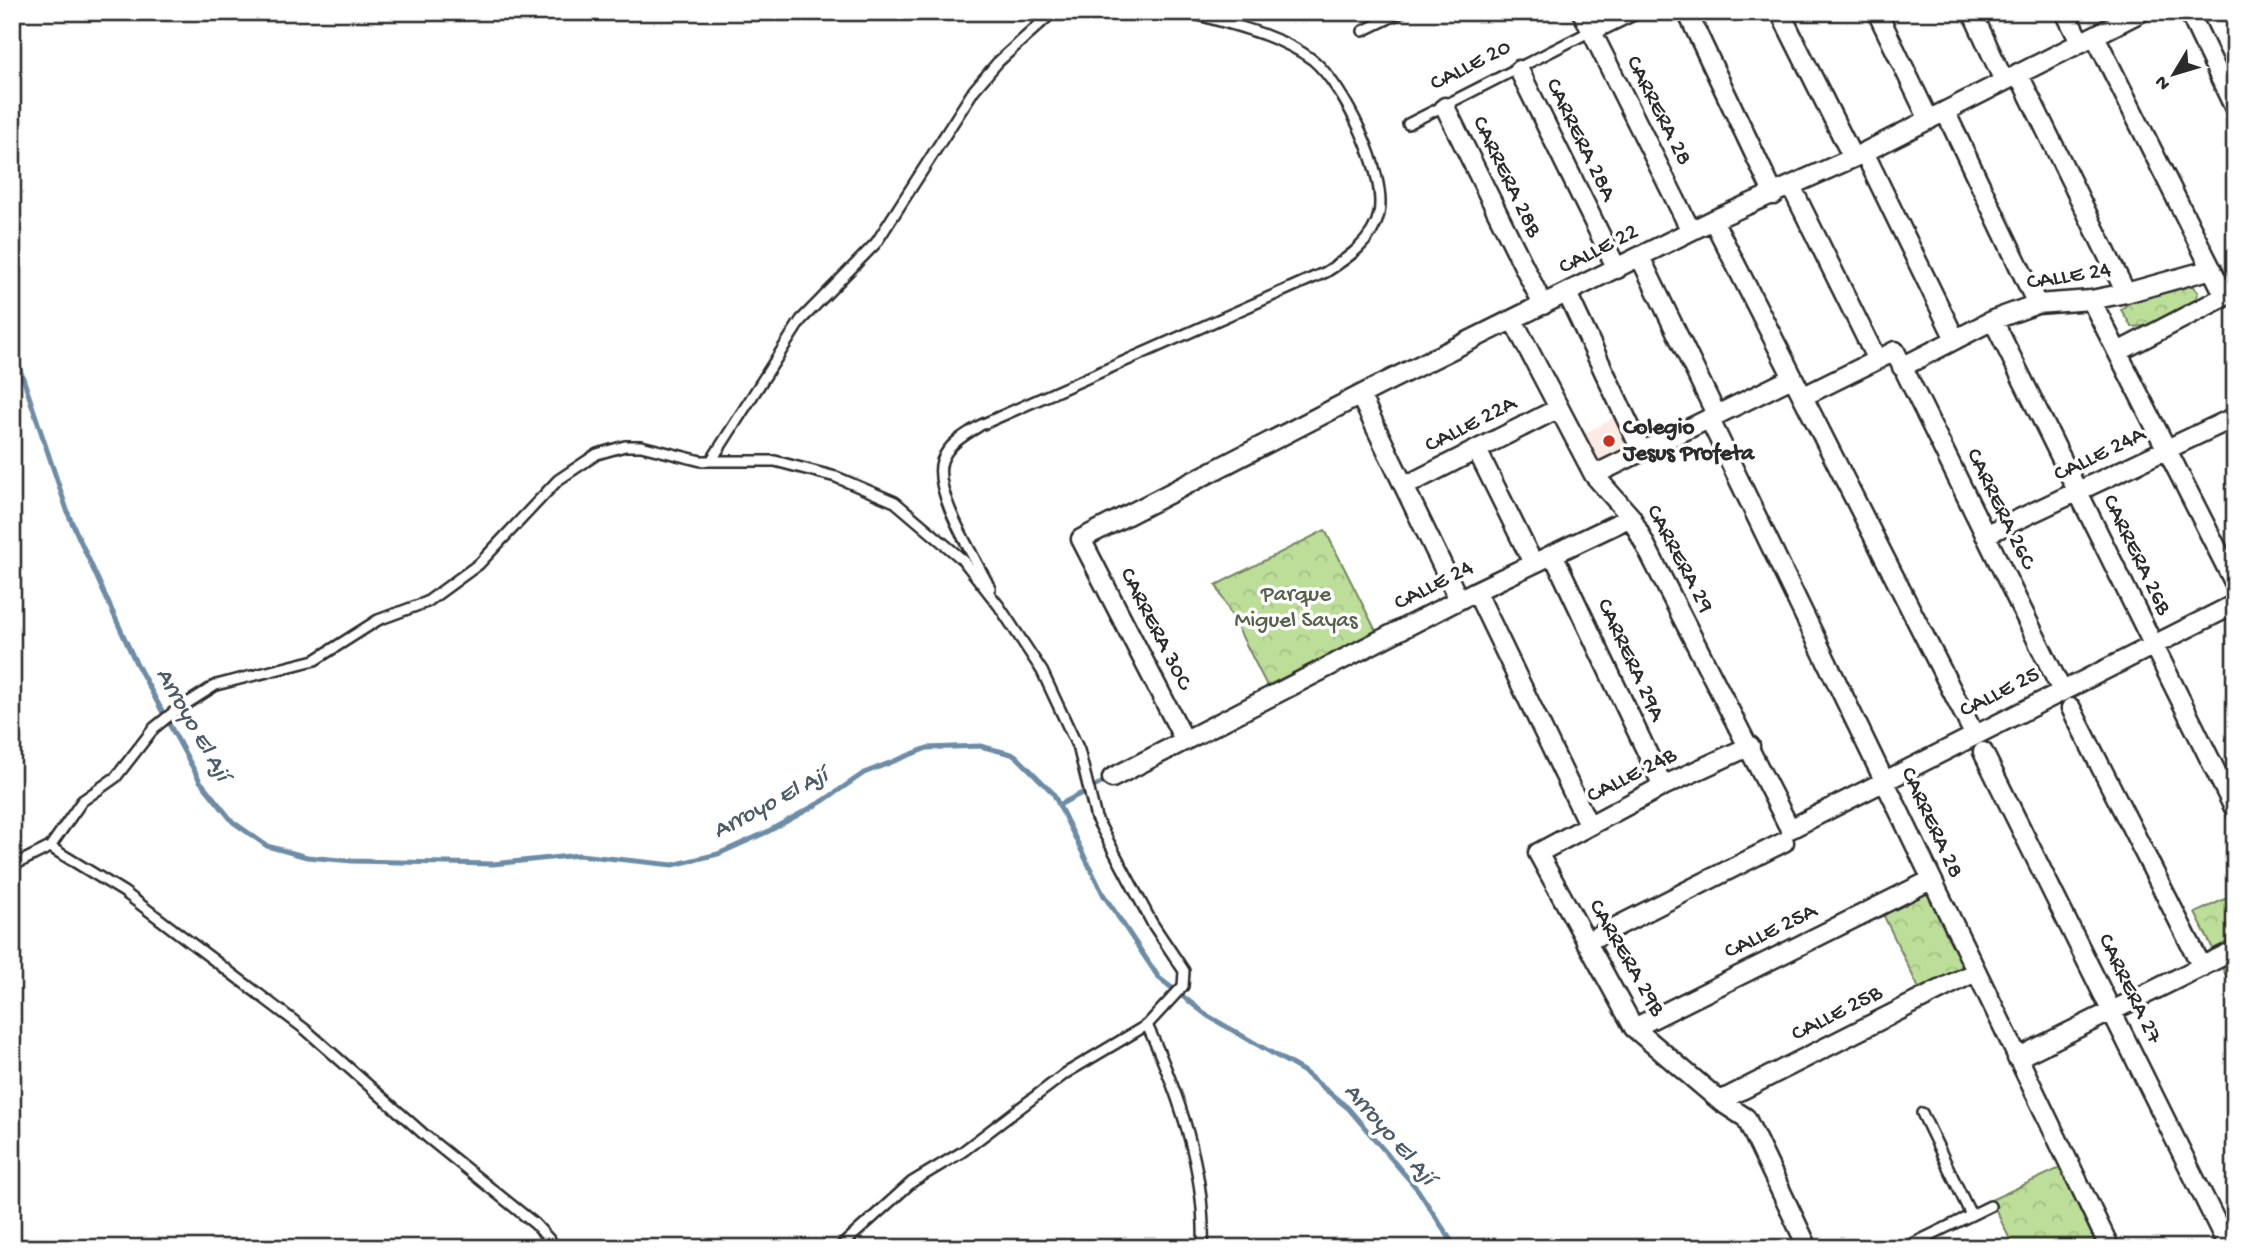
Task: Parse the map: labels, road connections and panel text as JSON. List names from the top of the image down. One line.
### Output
{"streets":{"street":["CALLE 20","CARRERA 28","CARRERA 28A","CARRERA 28B","CALLE 22","CALLE 24","CALLE 22A","CALLE 24A","CARRERA 26C","CARRERA 26B","CARRERA 29","CARRERA 30C","CARRERA 29A","CALLE 25","CALLE 24B","CALLE 25A","CARRERA 29B","CARRERA 27","CALLE 25B"]},"crossings":[["CALLE 20","CARRERA 28"],["CALLE 20","CARRERA 28A"],["CALLE 20","CARRERA 28B"],["CARRERA 28","CALLE 22"],["CARRERA 28","CALLE 25"],["CARRERA 28","CALLE 25A"],["CARRERA 28","CALLE 25B"],["CARRERA 28A","CALLE 22"],["CARRERA 28B","CALLE 22"],["CALLE 22","CARRERA 29"],["CALLE 22","CARRERA 30C"],["CALLE 24","CARRERA 26C"],["CALLE 24","CARRERA 26B"],["CALLE 24","CARRERA 29"],["CALLE 24","CARRERA 30C"],["CALLE 24","CARRERA 29A"],["CALLE 22A","CARRERA 29"],["CALLE 24A","CARRERA 26C"],["CALLE 24A","CARRERA 26B"],["CARRERA 26C","CALLE 25"],["CARRERA 26B","CALLE 25"],["CARRERA 29","CALLE 25"],["CARRERA 29","CALLE 24B"],["CARRERA 29A","CALLE 24B"],["CALLE 25","CARRERA 29B"],["CALLE 24B","CARRERA 29B"],["CALLE 25A","CARRERA 29B"],["CARRERA 29B","CALLE 25B"]],"water":["Arroyo El Ají"],"parks":["Parque Miguel Sayas"],"places":["Colegio Jesus Profeta"],"north":"bottom left"}
